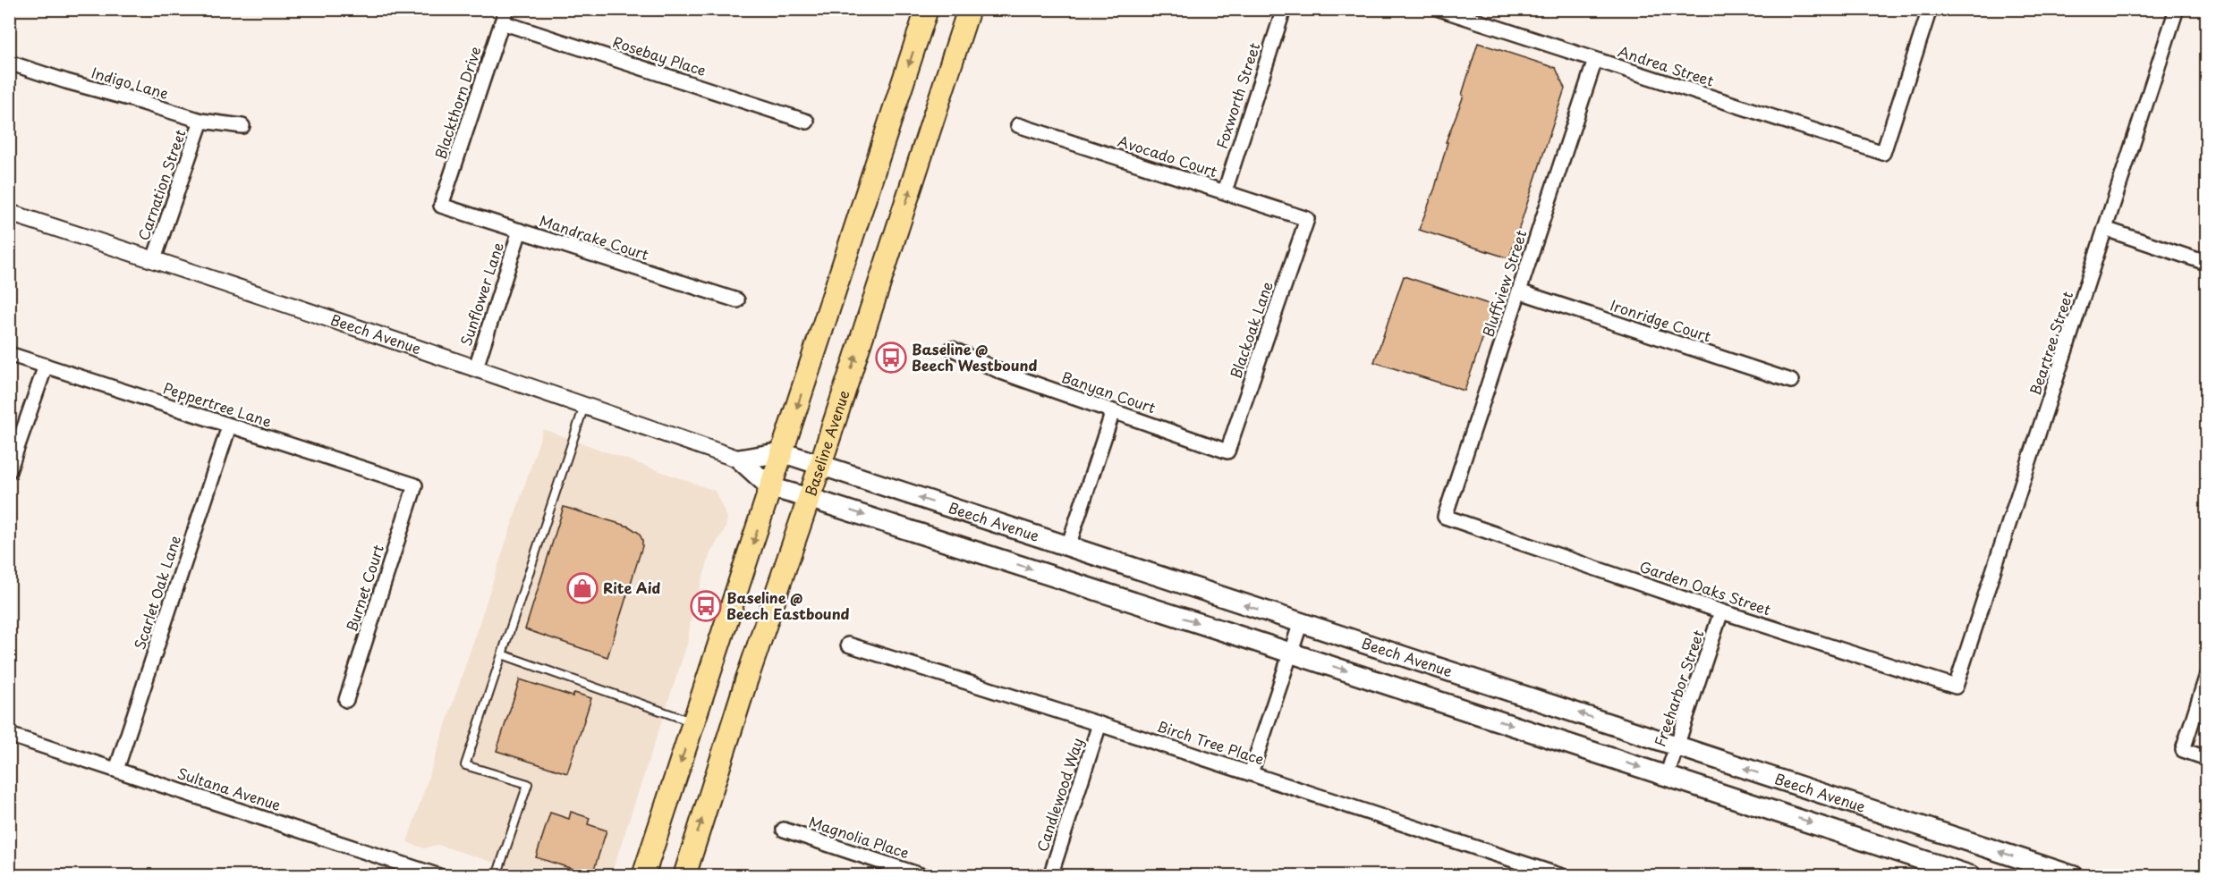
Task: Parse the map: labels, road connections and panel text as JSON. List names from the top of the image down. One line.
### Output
{"streets":{"main road":["Beech Avenue","Baseline Avenue"],"street":["Rosebay Place","Andrea Street","Indigo Lane","Foxworth Street","Blackthorn Drive","Avocado Court","Carnation Street","Mandrake Court","Bluffview Street","Sunflower Lane","Ironridge Court","Blackoak Lane","Beartree Street","Banyan Court","Peppertree Lane","Burnet Court","Garden Oaks Street","Scarlet Oak Lane","Freeharbor Street","Birch Tree Place","Sultana Avenue","Candlewood Way","Magnolia Place"]},"crossings":[["Rosebay Place","Blackthorn Drive"],["Andrea Street","Bluffview Street"],["Indigo Lane","Carnation Street"],["Foxworth Street","Avocado Court"],["Blackthorn Drive","Mandrake Court"],["Avocado Court","Blackoak Lane"],["Carnation Street","Beech Avenue"],["Mandrake Court","Sunflower Lane"],["Bluffview Street","Ironridge Court"],["Bluffview Street","Garden Oaks Street"],["Sunflower Lane","Beech Avenue"],["Blackoak Lane","Banyan Court"],["Beech Avenue","Baseline Avenue"],["Beech Avenue","Freeharbor Street"],["Beartree Street","Garden Oaks Street"],["Peppertree Lane","Burnet Court"],["Peppertree Lane","Scarlet Oak Lane"],["Garden Oaks Street","Freeharbor Street"],["Scarlet Oak Lane","Sultana Avenue"],["Birch Tree Place","Candlewood Way"]],"places":{"bus stop":["Baseline @ Beech Westbound","Baseline @ Beech Eastbound"],"shop":["Rite Aid"]}}
